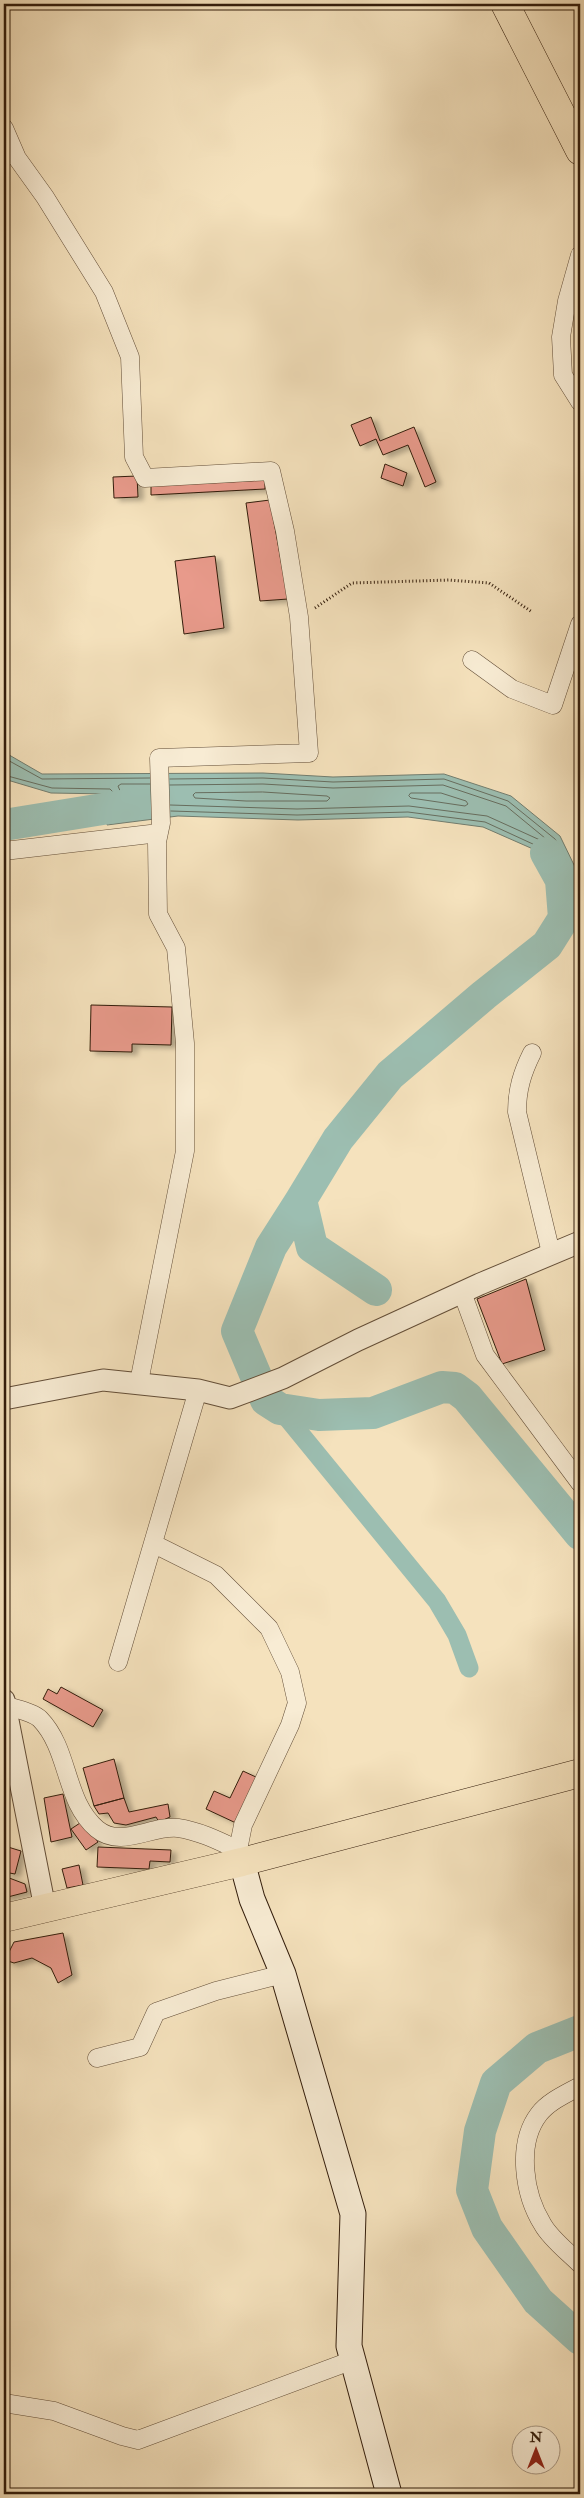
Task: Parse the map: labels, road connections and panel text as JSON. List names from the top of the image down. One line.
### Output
{"north":"top"}
